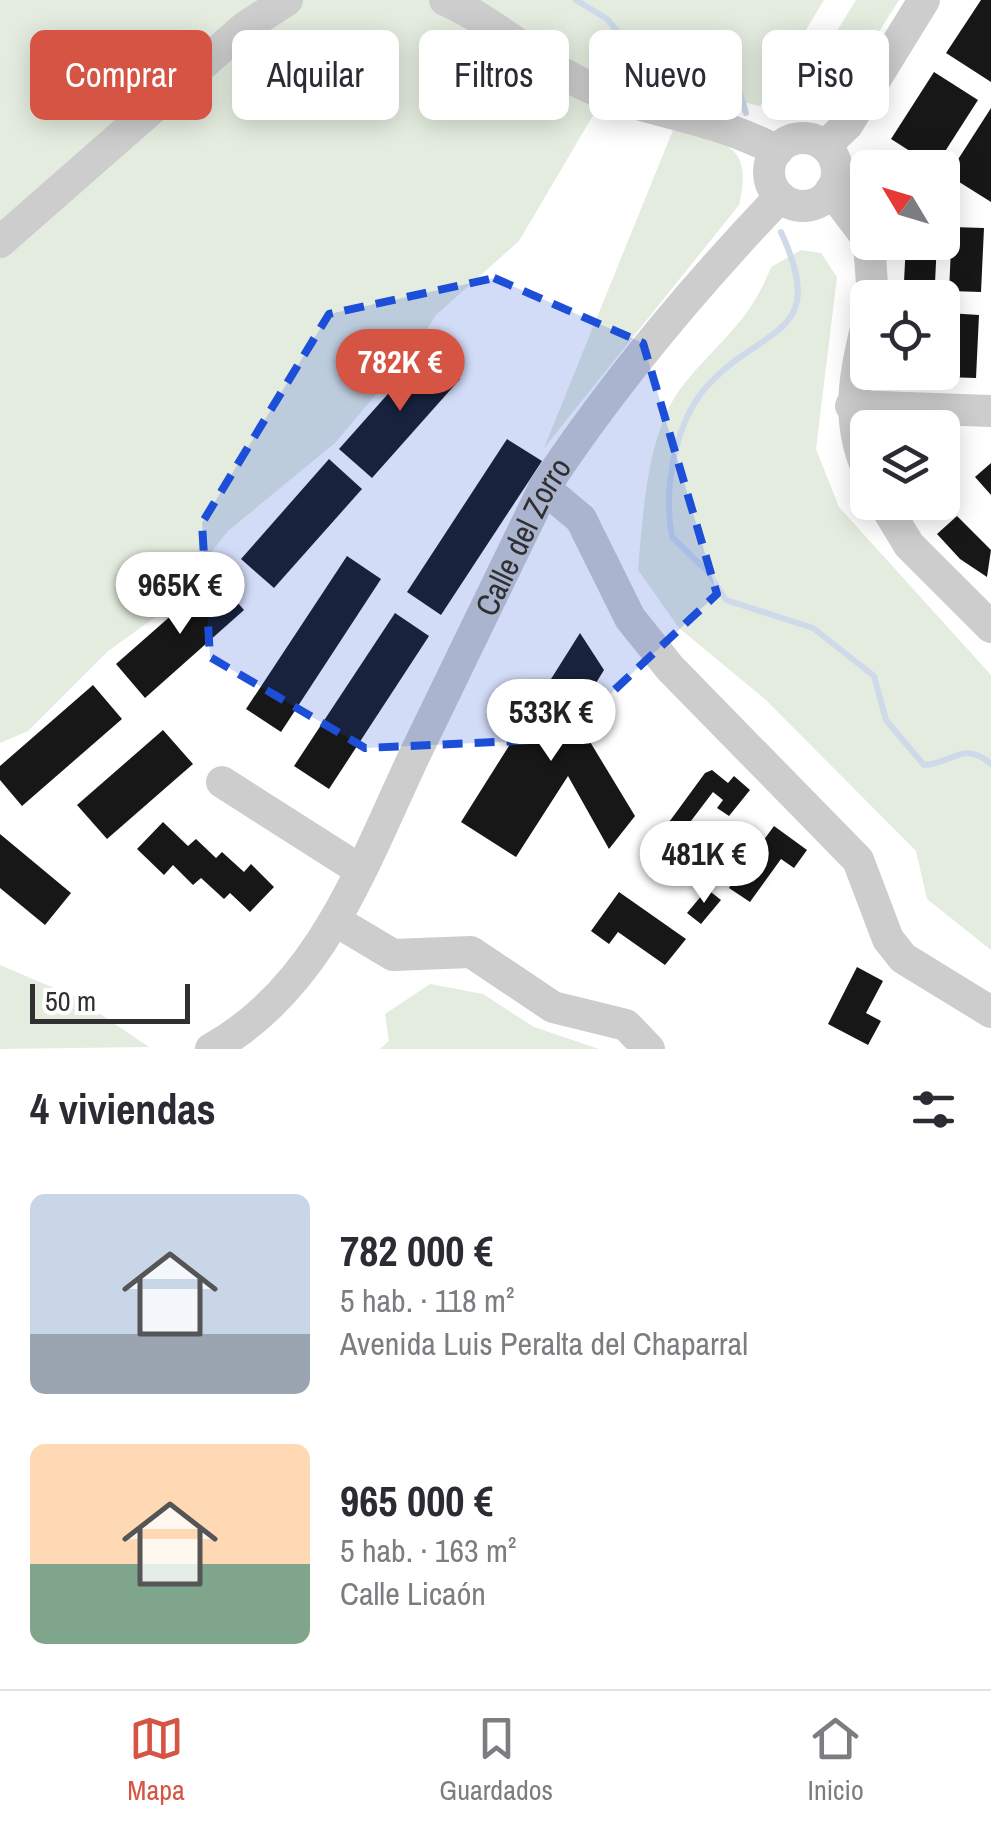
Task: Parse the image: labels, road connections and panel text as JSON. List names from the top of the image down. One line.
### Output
{"streets":{"street":["Calle del Zorro"]},"scale_bar":"50 m","north":"top left","page":{"chip":["Comprar","Alquilar","Filtros","Nuevo","Piso"],"price":["782K €","965K €","533K €","481K €"],"scale":"50 m","heading":"4 viviendas","list":[{"name":"782 000 €","note":"5 hab. · 118 m² · Avenida Luis Peralta del Chaparral"},{"name":"965 000 €","note":"5 hab. · 163 m² · Calle Licaón"}],"tabs":["Mapa","Guardados","Inicio"]}}
